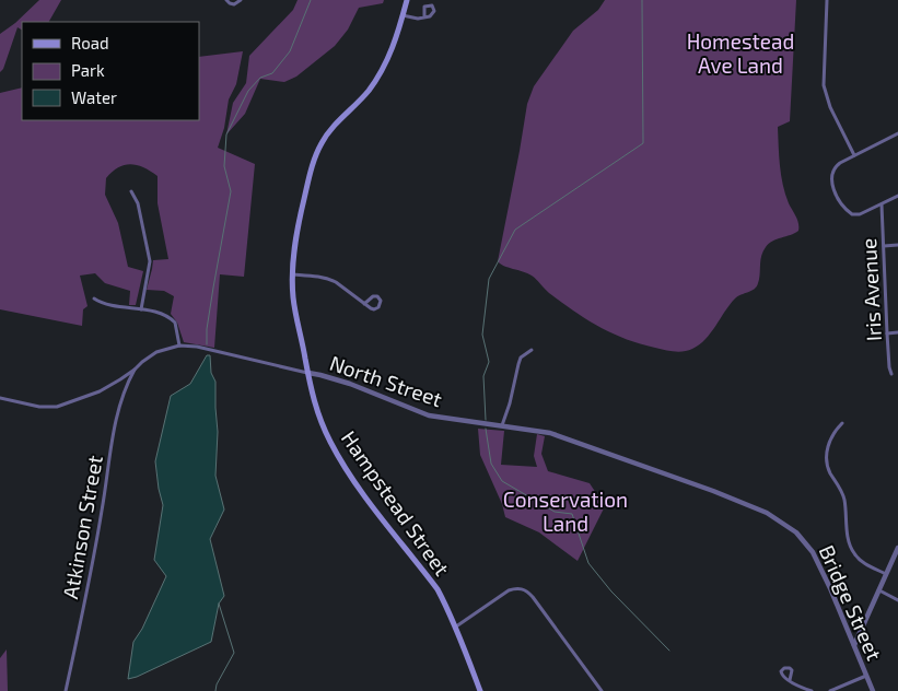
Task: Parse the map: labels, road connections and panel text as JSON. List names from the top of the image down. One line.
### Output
{"streets":{"main road":["Hampstead Street"],"street":["Iris Avenue","North Street","Atkinson Street","Bridge Street"]},"crossings":[["North Street","Hampstead Street"],["North Street","Atkinson Street"],["North Street","Bridge Street"]],"parks":["Homestead Ave Land","Conservation Land"],"legend":["Road","Park","Water"]}
